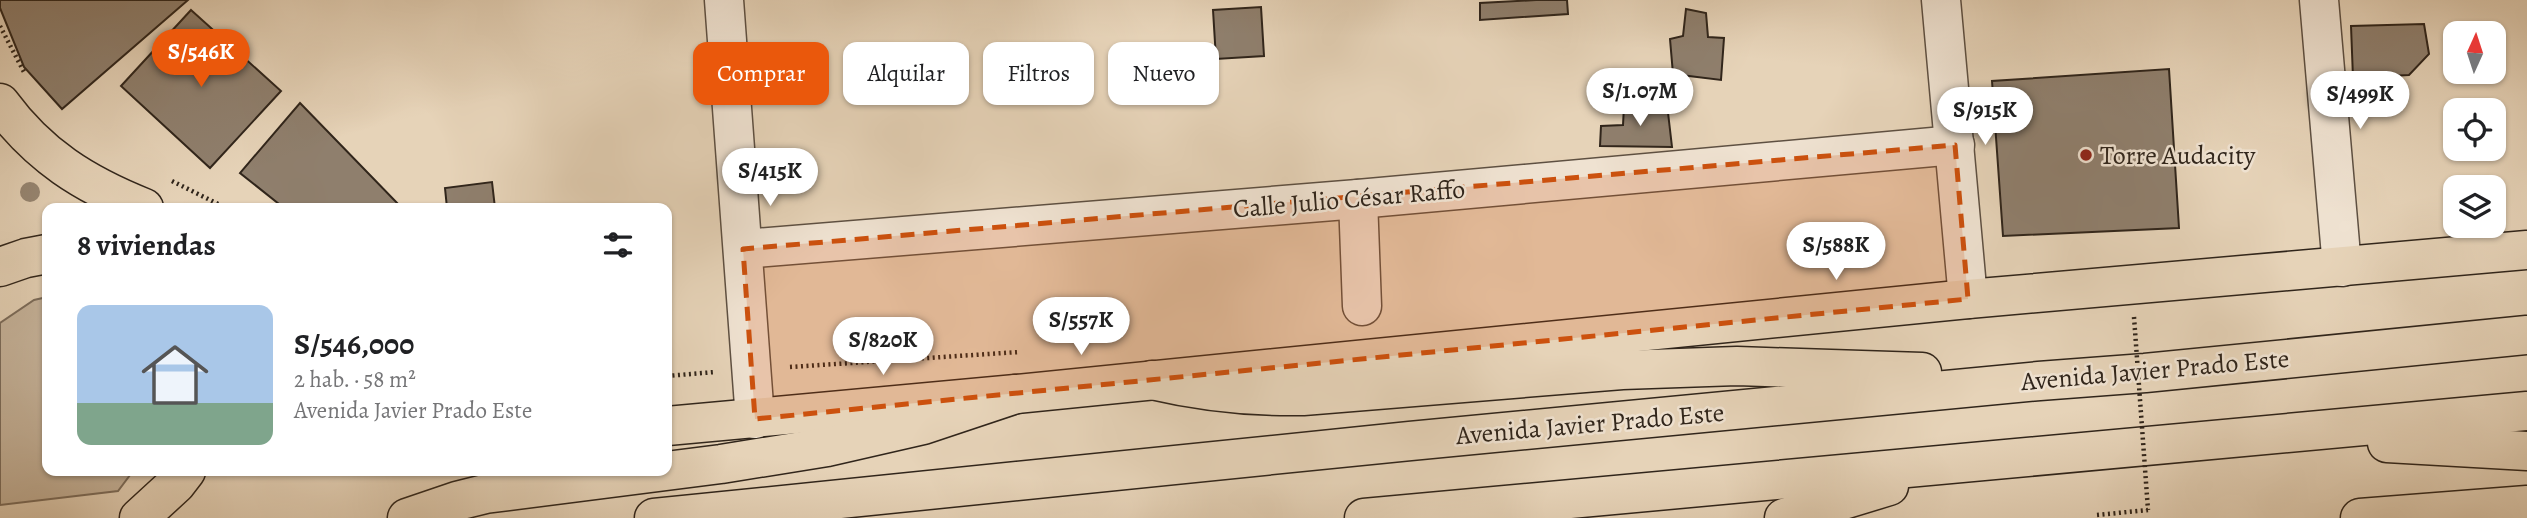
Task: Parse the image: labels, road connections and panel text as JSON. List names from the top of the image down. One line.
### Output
{"streets":{"main road":["Avenida Javier Prado Este"],"street":["Calle Julio César Raffo"]},"places":["Torre Audacity"],"north":"top","page":{"price":["S/546K","S/1.07M","S/499K","S/915K","S/415K","S/588K","S/557K","S/820K"],"chip":["Comprar","Alquilar","Filtros","Nuevo"],"heading":"8 viviendas","list":[{"name":"S/546,000","note":"2 hab. · 58 m² · Avenida Javier Prado Este"}]}}
